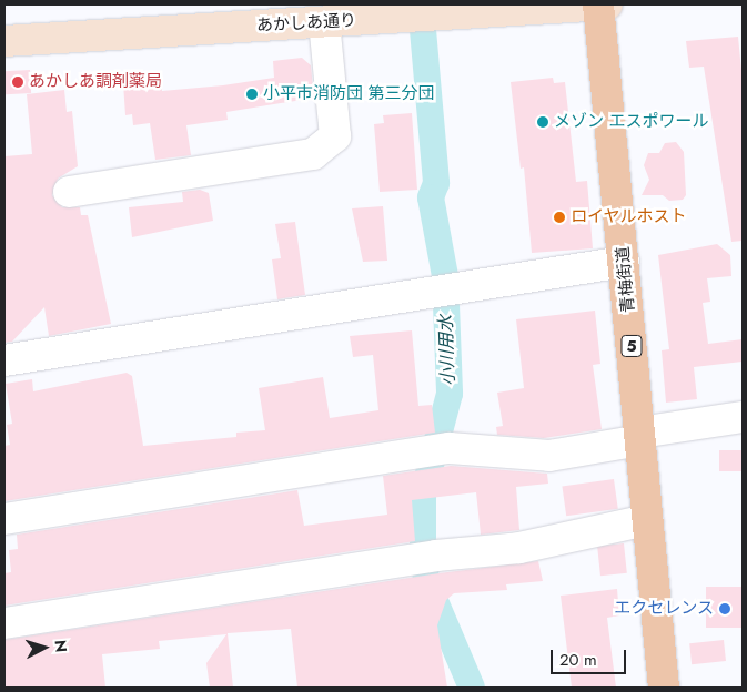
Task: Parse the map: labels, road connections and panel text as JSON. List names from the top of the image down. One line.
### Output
{"streets":{"main road":["青梅街道","5"],"street":["あかしあ通り"]},"crossings":[["あかしあ通り","青梅街道"]],"water":["小川用水"],"places":["あかしあ調剤薬局","小平市消防団 第三分団","メゾン エスポワール","ロイヤルホスト","エクセレンス"],"scale_bar":"20 m","north":"right"}
